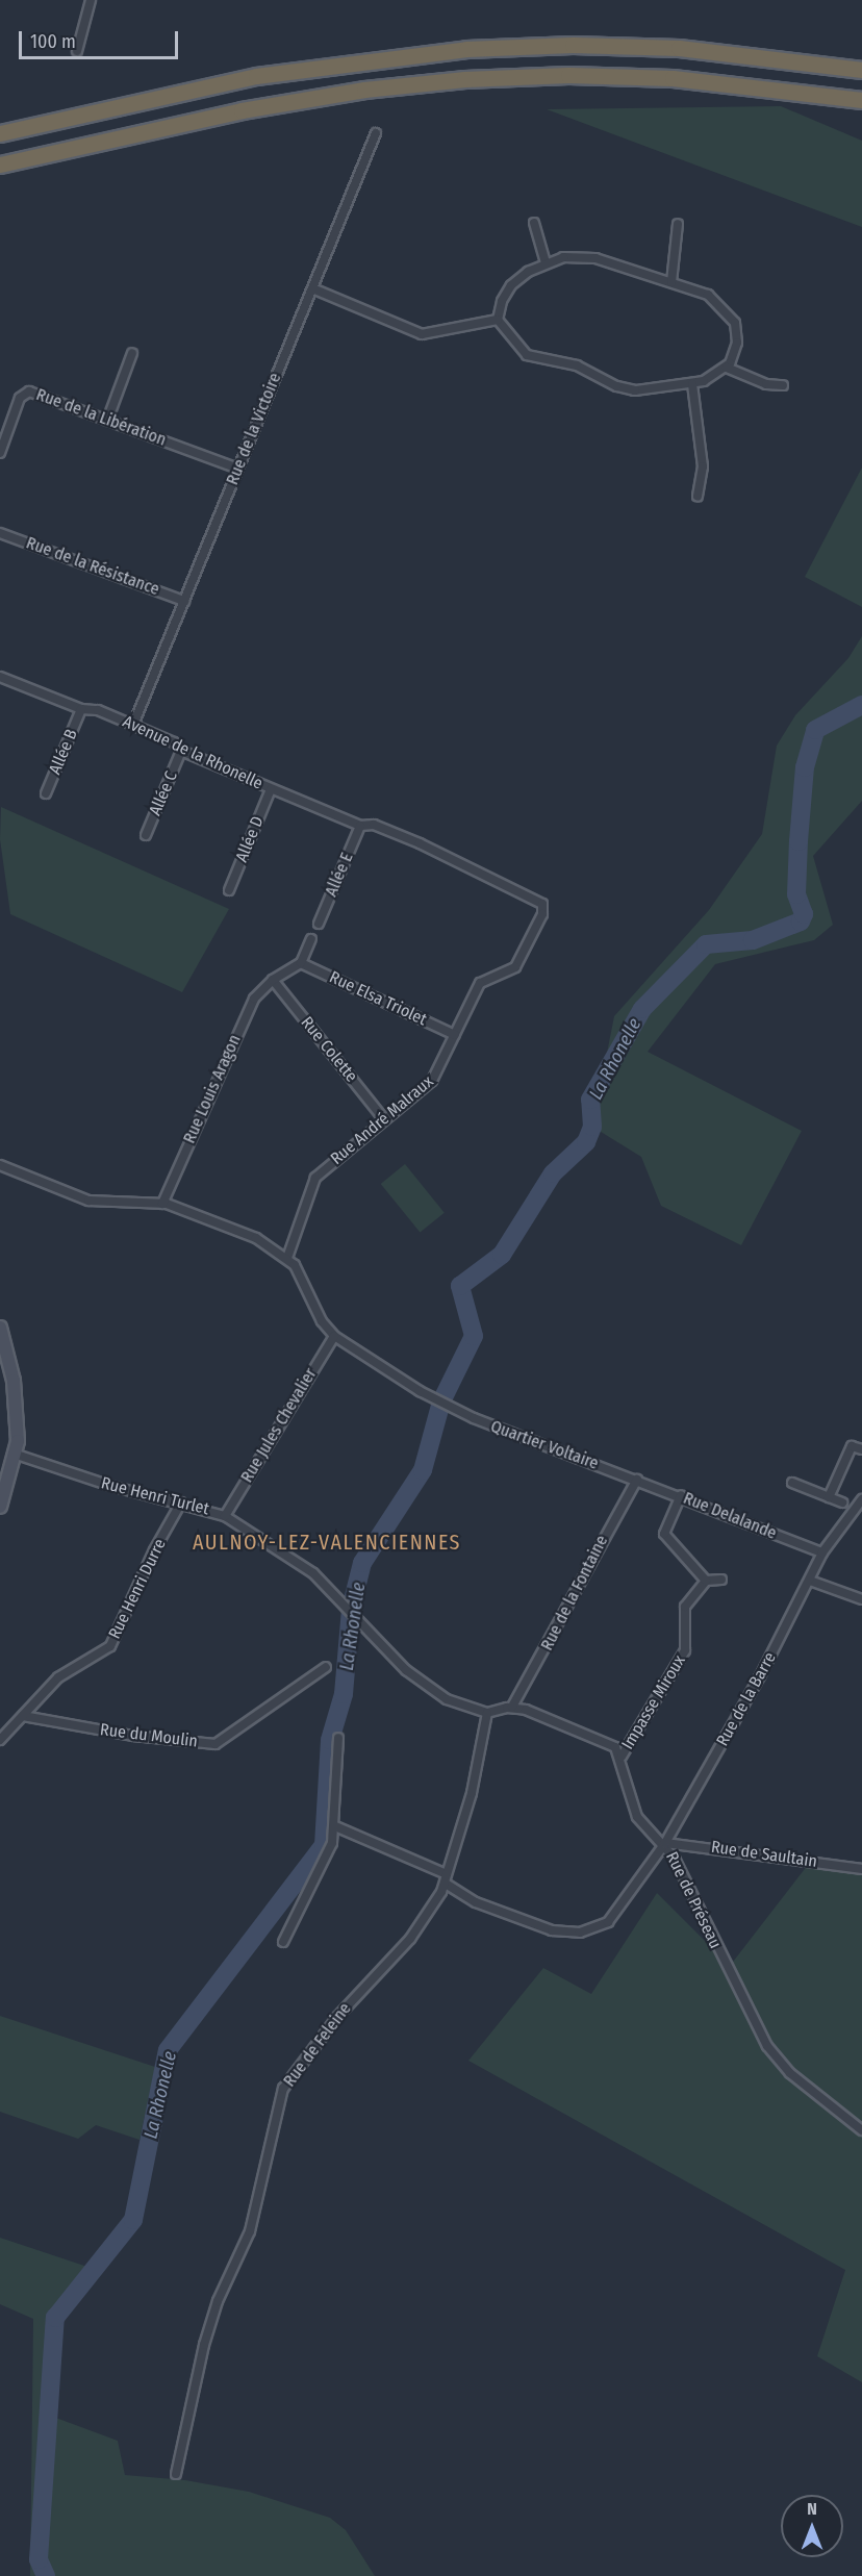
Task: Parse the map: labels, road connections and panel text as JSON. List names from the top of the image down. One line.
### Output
{"streets":{"street":["Rue de la Libération","Rue de la Victoire","Rue de la Résistance","Allée B","Avenue de la Rhonelle","Allée C","Allée D","Allée E","Rue Elsa Triolet","Rue Colette","Rue Louis Aragon","Rue André Malraux","Rue Jules Chevalier","Quartier Voltaire","Rue Henri Turlet","Rue Delalande","Rue Henri Durre","Rue de la Fontaine","Rue de la Barre","Impasse Miroux","Rue du Moulin","Rue de Saultain","Rue de Préseau","Rue de Feleine"]},"crossings":[["Rue de la Libération","Rue de la Victoire"],["Rue de la Victoire","Rue de la Résistance"],["Rue de la Victoire","Avenue de la Rhonelle"],["Allée B","Avenue de la Rhonelle"],["Avenue de la Rhonelle","Allée C"],["Avenue de la Rhonelle","Allée D"],["Avenue de la Rhonelle","Allée E"],["Avenue de la Rhonelle","Rue André Malraux"],["Rue Elsa Triolet","Rue André Malraux"],["Rue Colette","Rue Louis Aragon"],["Rue Colette","Rue André Malraux"],["Rue Jules Chevalier","Quartier Voltaire"],["Rue Jules Chevalier","Rue Henri Turlet"],["Quartier Voltaire","Rue Delalande"],["Quartier Voltaire","Rue de la Fontaine"],["Rue Henri Turlet","Rue Henri Durre"],["Rue Henri Turlet","Rue de Feleine"],["Rue Delalande","Rue de la Fontaine"],["Rue Delalande","Rue de la Barre"],["Rue Henri Durre","Rue du Moulin"],["Rue de la Barre","Rue de Saultain"],["Rue de la Barre","Rue de Préseau"],["Rue de la Barre","Rue de Feleine"],["Impasse Miroux","Rue de Préseau"],["Rue de Saultain","Rue de Préseau"]],"districts":["AULNOY-LEZ-VALENCIENNES"],"water":["La Rhonelle"],"scale_bar":"100 m","north":"top"}
